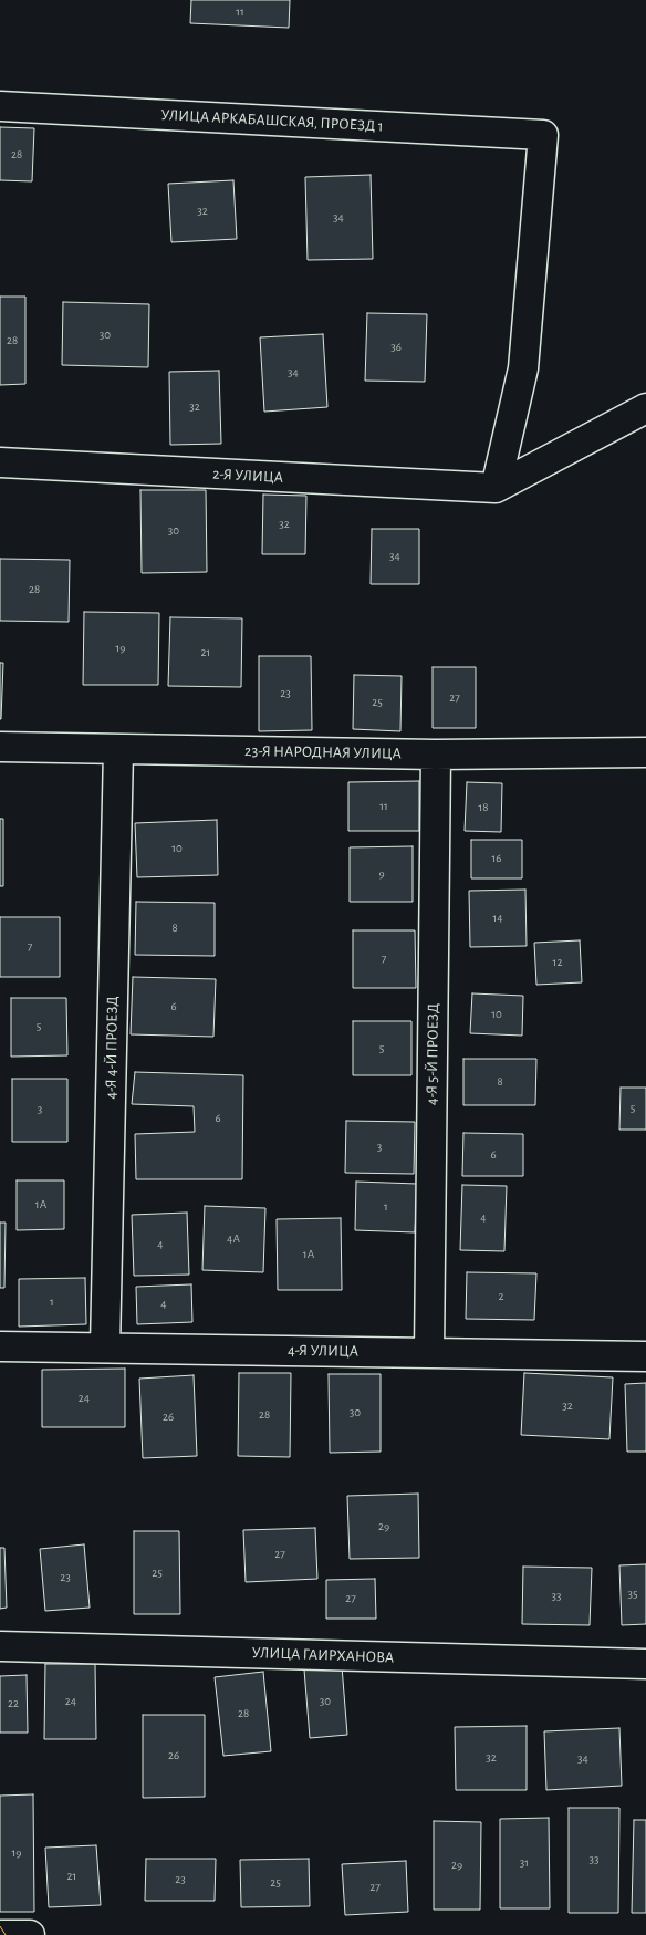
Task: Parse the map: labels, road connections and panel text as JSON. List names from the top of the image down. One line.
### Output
{"streets":{"street":["УЛИЦА АРКАБАШСКАЯ, ПРОЕЗД 1","2-Я УЛИЦА","23-Я НАРОДНАЯ УЛИЦА","4-Я 4-Й ПРОЕЗД","4-Я 5-Й ПРОЕЗД","4-Я УЛИЦА","УЛИЦА ГАИРХАНОВА"]},"crossings":[["УЛИЦА АРКАБАШСКАЯ, ПРОЕЗД 1","2-Я УЛИЦА"],["23-Я НАРОДНАЯ УЛИЦА","4-Я 4-Й ПРОЕЗД"],["23-Я НАРОДНАЯ УЛИЦА","4-Я 5-Й ПРОЕЗД"],["4-Я 4-Й ПРОЕЗД","4-Я УЛИЦА"],["4-Я 5-Й ПРОЕЗД","4-Я УЛИЦА"]],"house_numbers":["11","28","32","34","30","28","36","34","32","32","30","34","28","19","21","23","27","25","11","18","10","16","9","14","8","7","7","12","6","10","5","5","8","5","3","6","3","6","1А","1","4","4А","4","1А","2","1","4","24","32","30","28","26","29","27","25","23","35","33","27","24","30","22","28","26","32","34","19","33","31","29","21","23","25","27"]}
